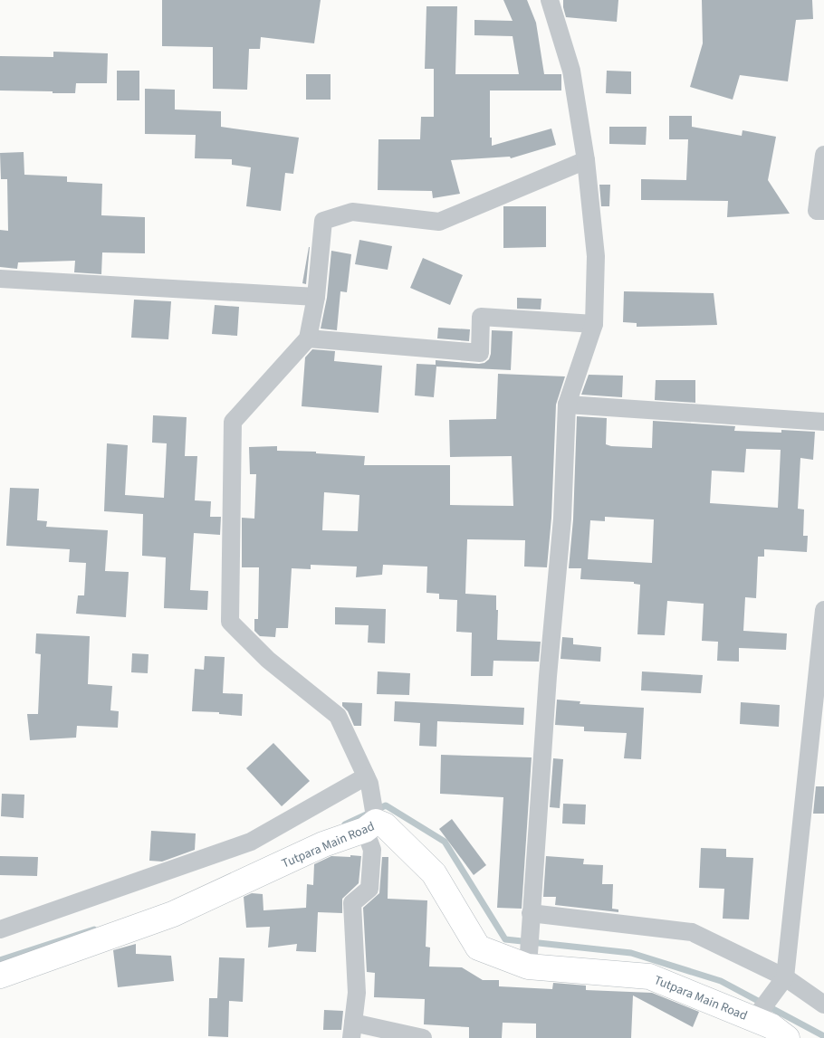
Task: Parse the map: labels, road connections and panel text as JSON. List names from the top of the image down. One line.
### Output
{"streets":{"street":["Tutpara Main Road"]}}
